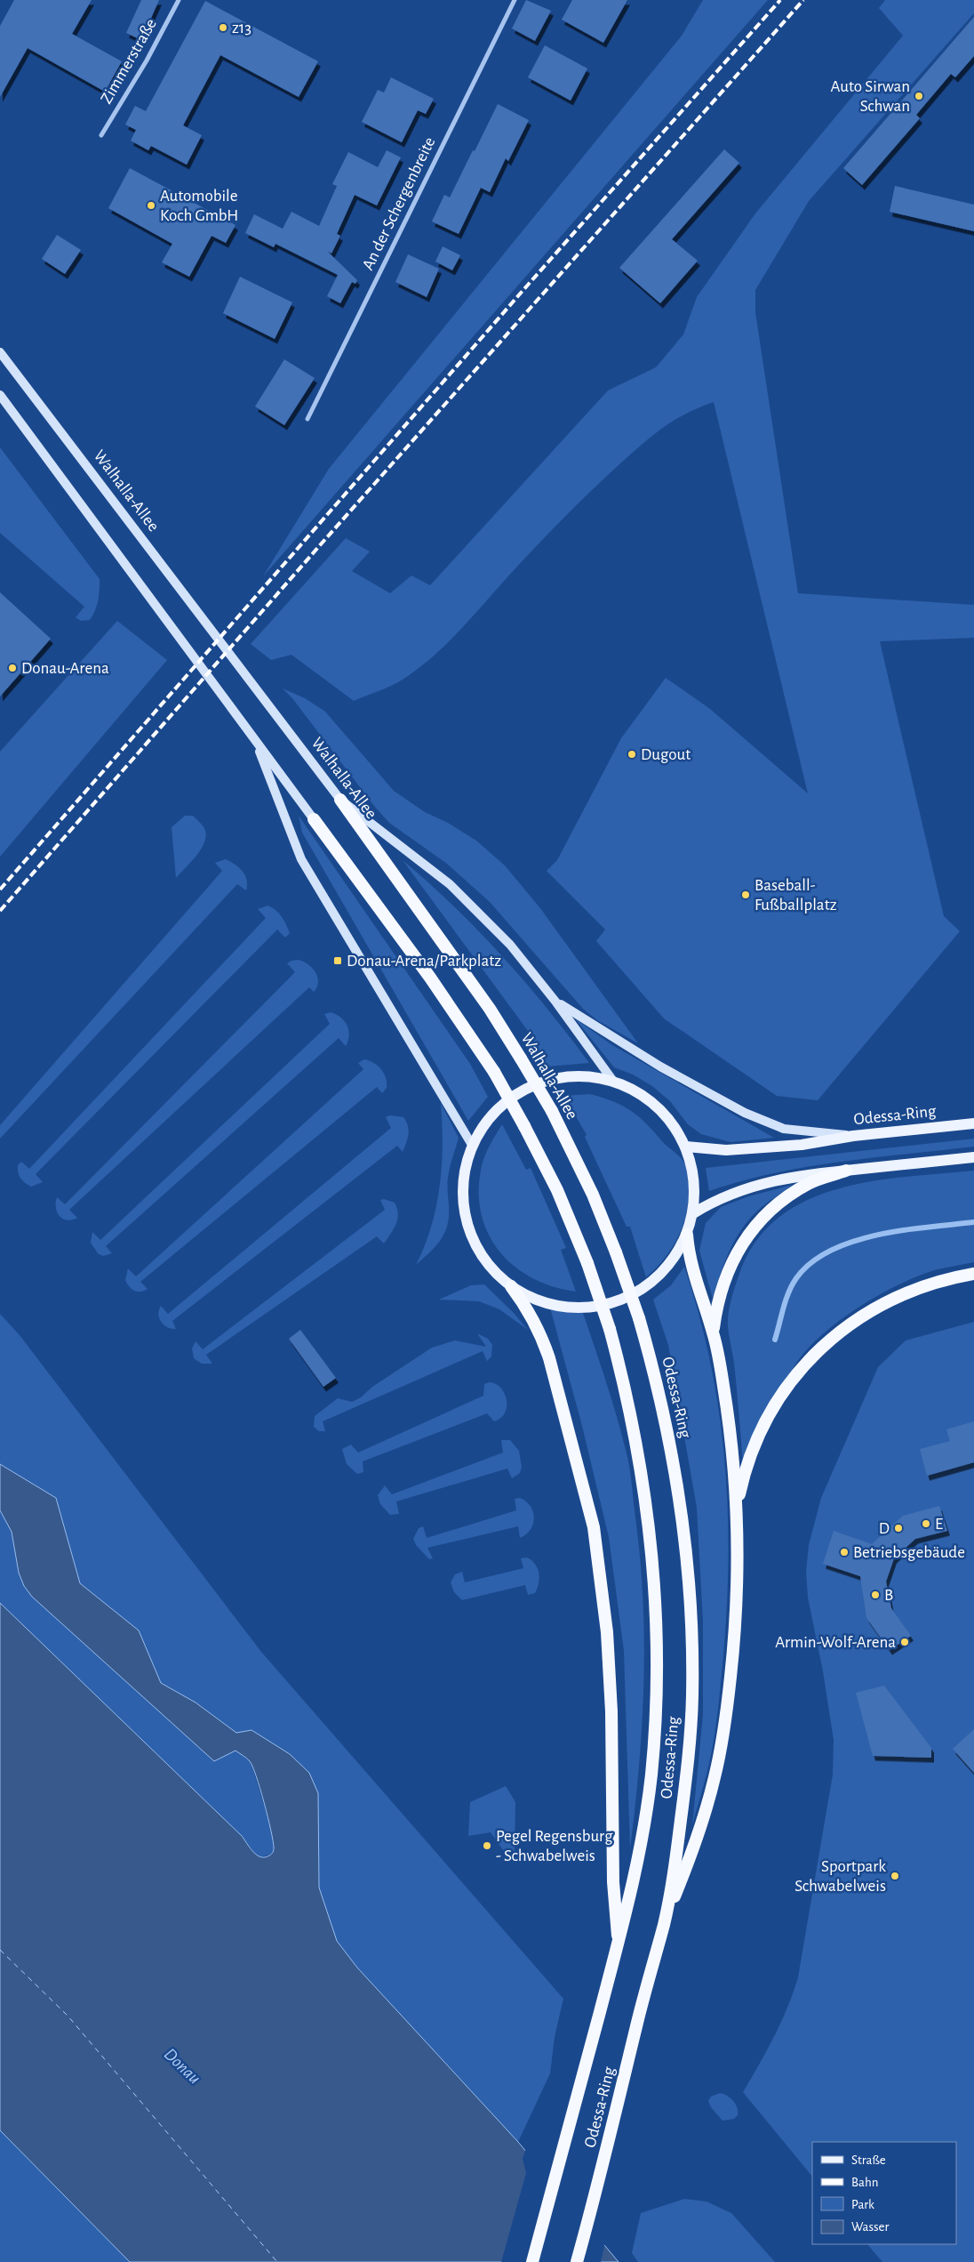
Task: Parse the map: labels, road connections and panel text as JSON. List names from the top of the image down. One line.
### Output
{"streets":{"highway":["Walhalla-Allee","Odessa-Ring"],"street":["Zimmerstraße","An der Schergenbreite"]},"crossings":[["Walhalla-Allee","Odessa-Ring"]],"water":["Donau"],"places":{"other":["z13","Auto Sirwan Schwan","Automobile Koch GmbH","Donau-Arena","Dugout","Baseball- Fußballplatz","E","D","Betriebsgebäude","B","Armin-Wolf-Arena","Pegel Regensburg - Schwabelweis","Sportpark Schwabelweis"],"transit":["Donau-Arena/Parkplatz"]},"legend":["Straße","Bahn","Park","Wasser"]}
